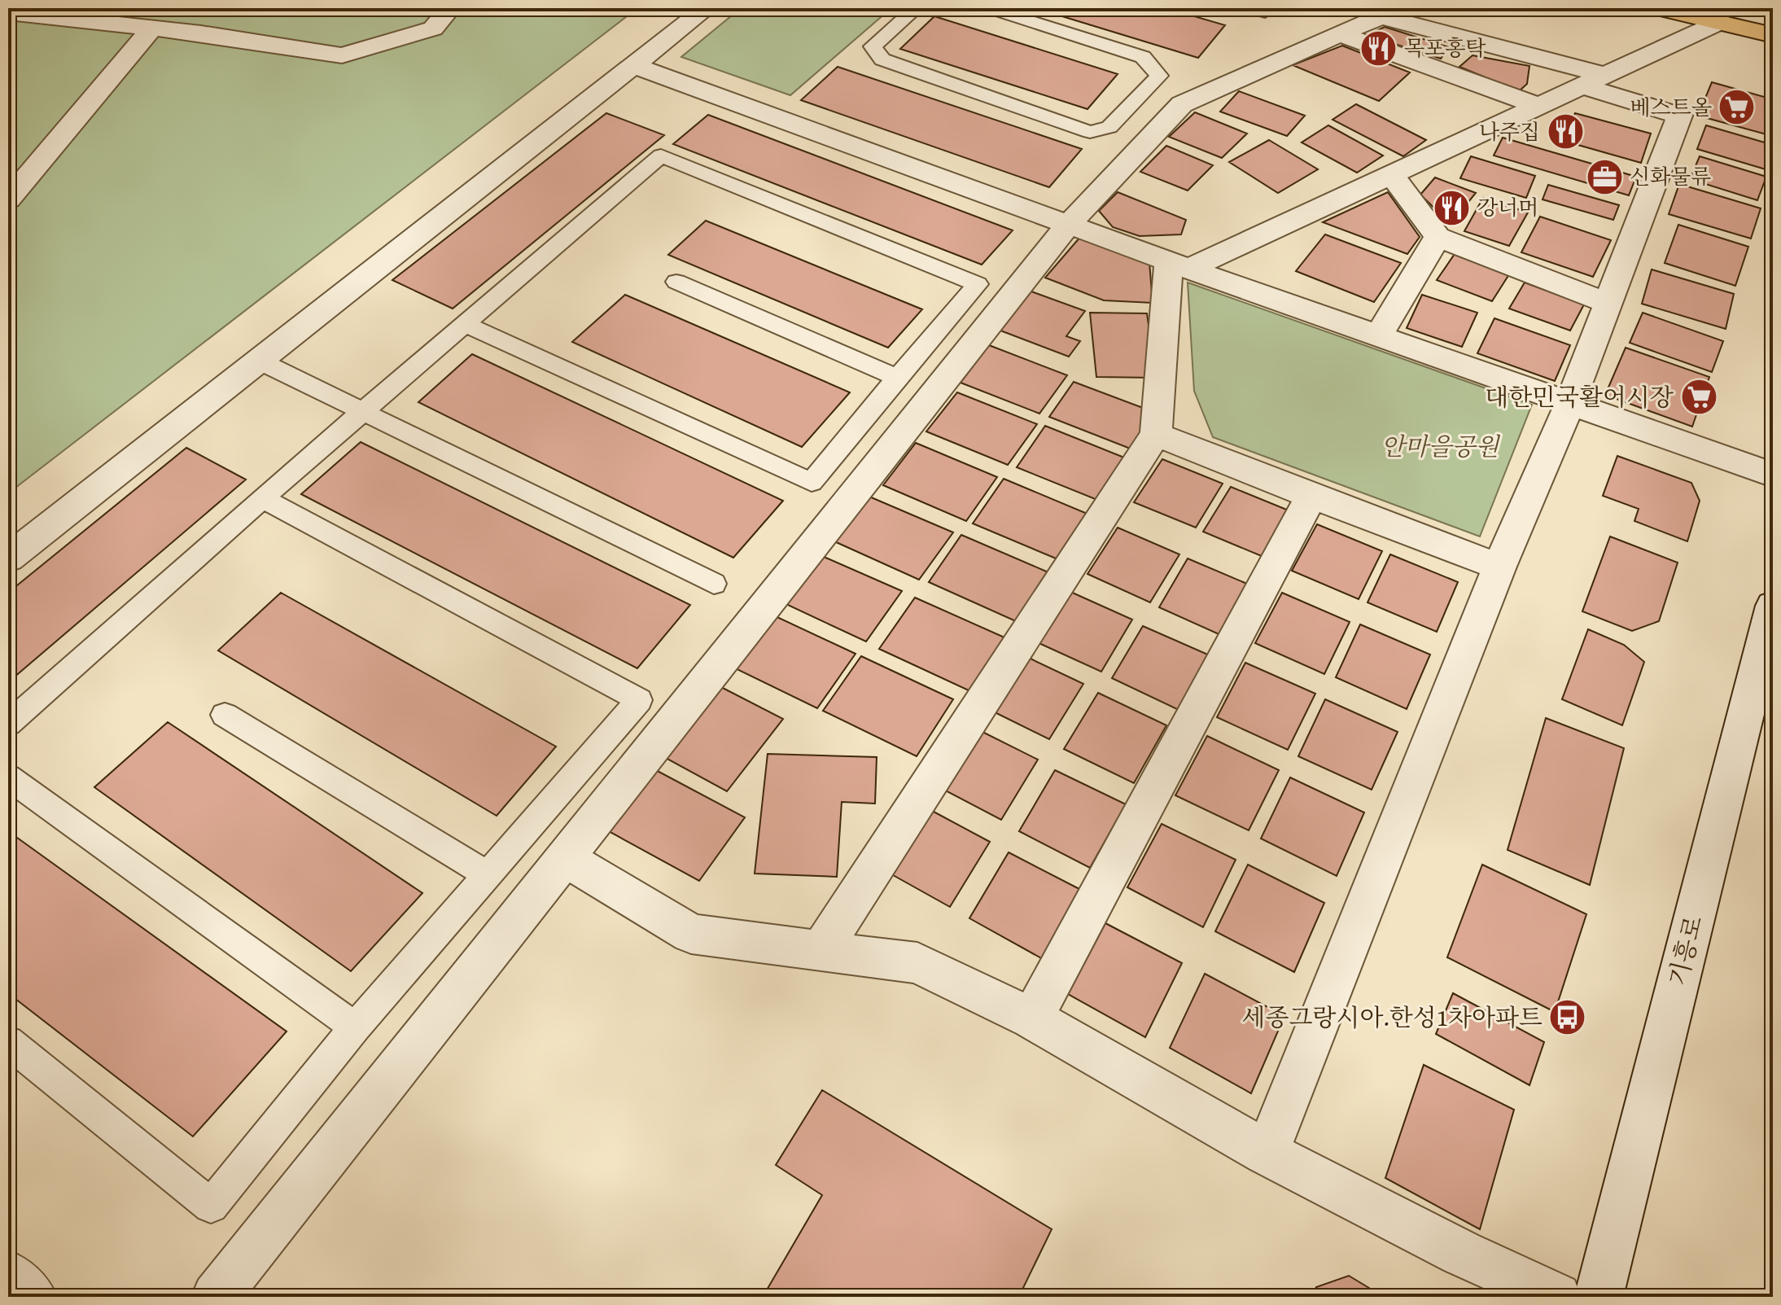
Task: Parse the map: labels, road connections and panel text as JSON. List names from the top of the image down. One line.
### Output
{"streets":{"street":["기흥로"]},"parks":["안마을공원"],"places":{"restaurant":["목포홍탁","나주집","강너머"],"supermarket":["베스트올","대한민국활어시장"],"office":["신화물류"],"bus stop":["세종그랑시아.한성1차아파트"]}}
